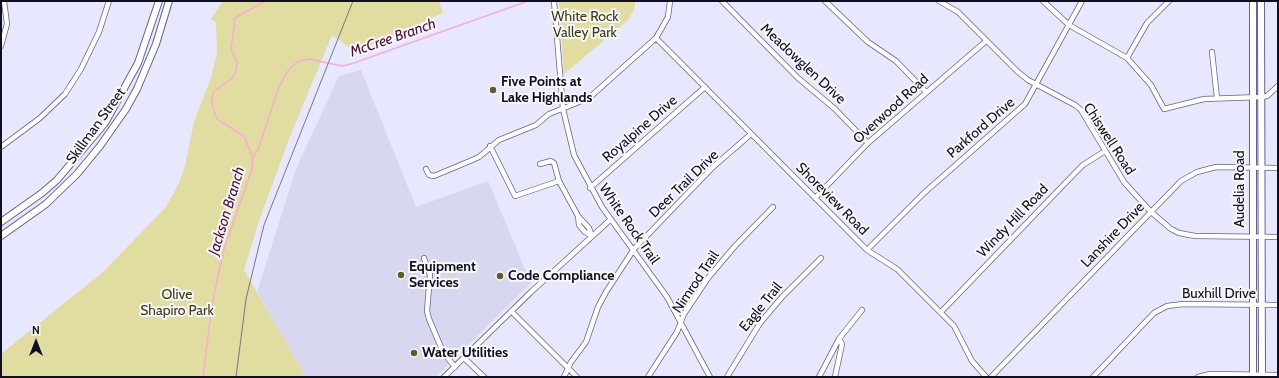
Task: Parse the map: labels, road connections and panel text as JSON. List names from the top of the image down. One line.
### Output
{"streets":{"main road":["Skillman Street","Audelia Road"],"street":["Meadowglen Drive","Overwood Road","Parkford Drive","Royalpine Drive","Chiswell Road","Deer Trail Drive","Shoreview Road","Windy Hill Road","White Rock Trail","Lanshire Drive","Nimrod Trail","Buxhill Drive","Eagle Trail"]},"crossings":[["Meadowglen Drive","Overwood Road"],["Overwood Road","Chiswell Road"],["Overwood Road","Shoreview Road"],["Parkford Drive","Chiswell Road"],["Parkford Drive","Shoreview Road"],["Royalpine Drive","Shoreview Road"],["Royalpine Drive","White Rock Trail"],["Chiswell Road","Audelia Road"],["Chiswell Road","Windy Hill Road"],["Chiswell Road","Lanshire Drive"],["Deer Trail Drive","Shoreview Road"],["Deer Trail Drive","White Rock Trail"],["Audelia Road","Lanshire Drive"],["Audelia Road","Buxhill Drive"],["Shoreview Road","Windy Hill Road"],["White Rock Trail","Nimrod Trail"]],"water":["McCree Branch","Jackson Branch"],"parks":["White Rock Valley Park","Olive Shapiro Park"],"places":["Five Points at Lake Highlands","Equipment Services","Code Compliance","Water Utilities"],"north":"top"}
